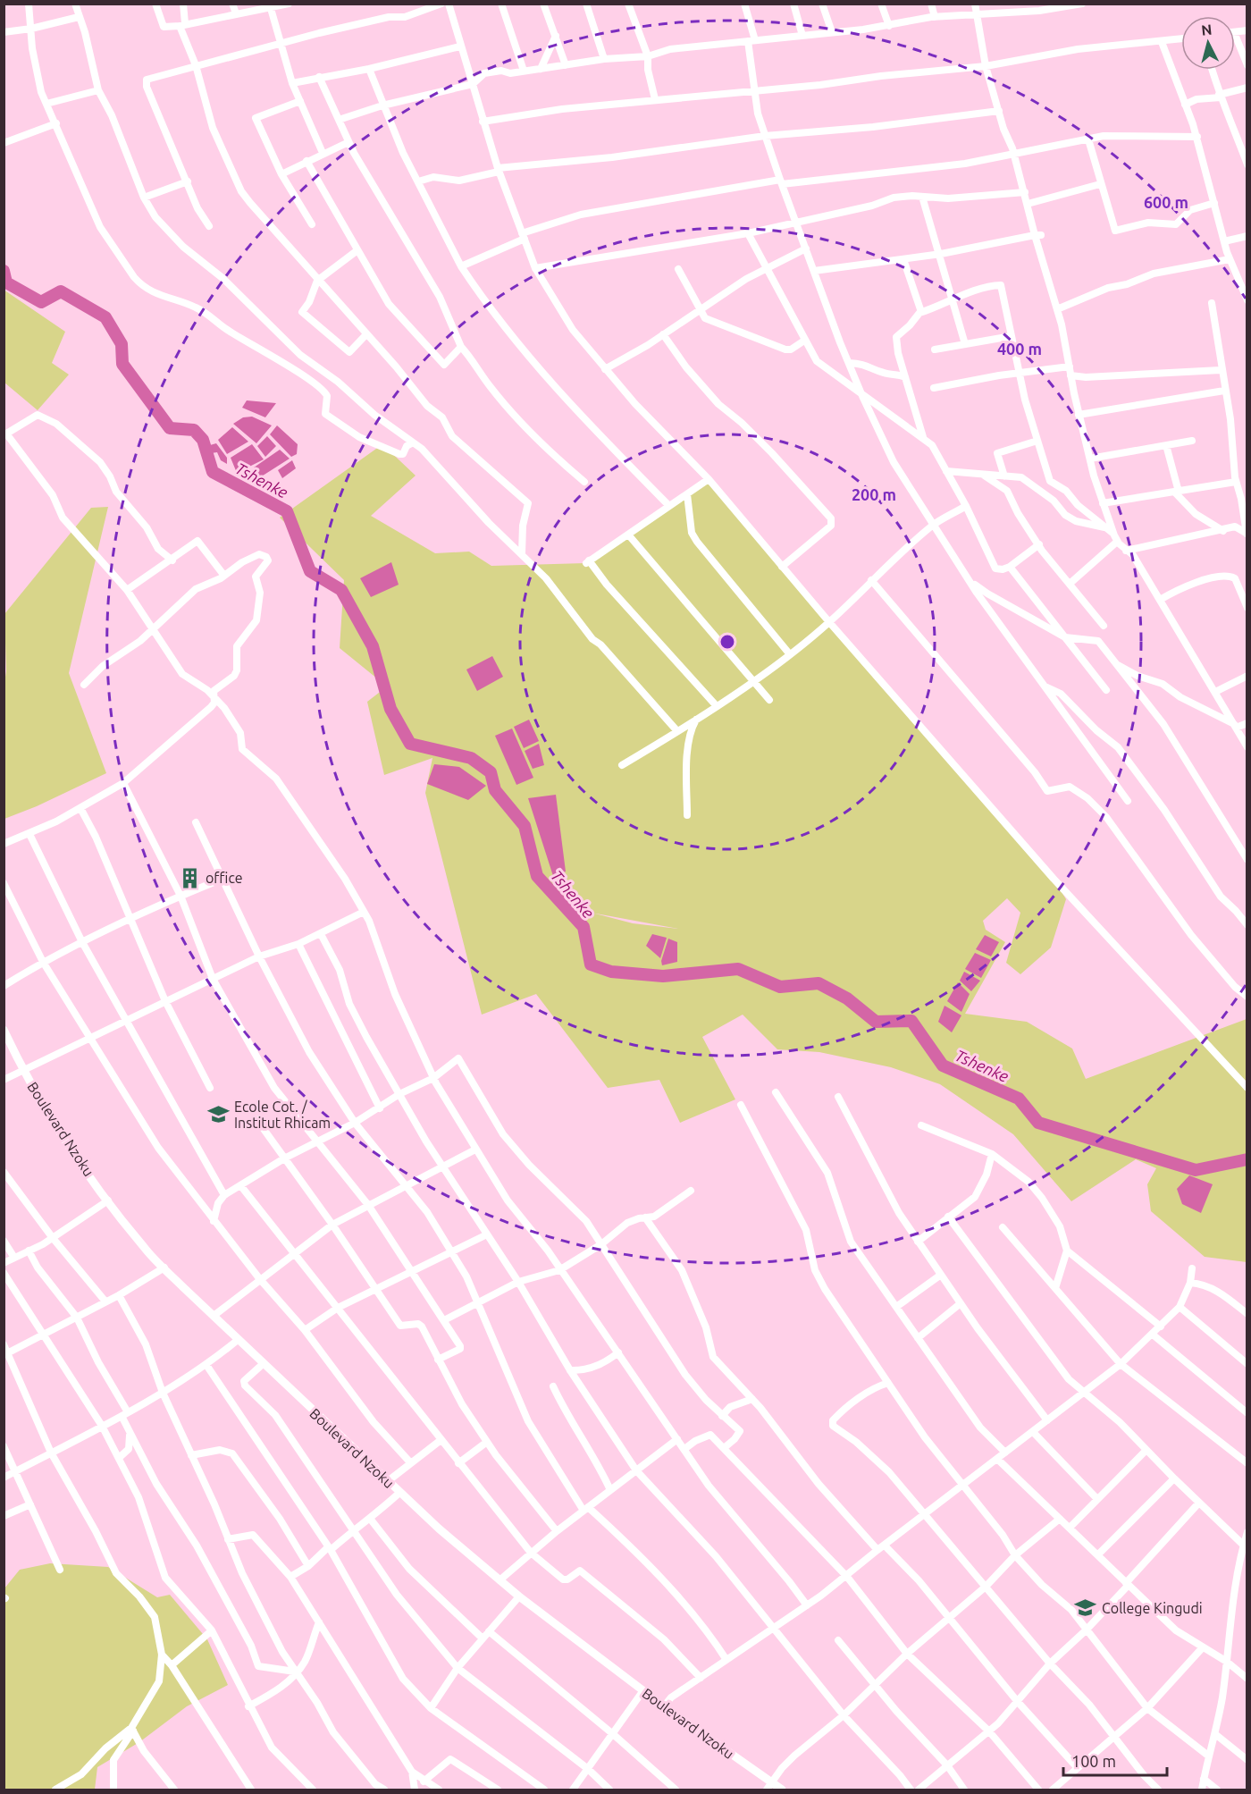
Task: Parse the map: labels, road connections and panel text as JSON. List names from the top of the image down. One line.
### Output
{"streets":{"street":["Boulevard Nzoku"]},"water":["Tshenke"],"places":{"building":["office"],"school or university":["Ecole Cot. / Institut Rhicam","College Kingudi"]},"scale_bar":"100 m","north":"top","rings":["600 m","400 m","200 m"]}
